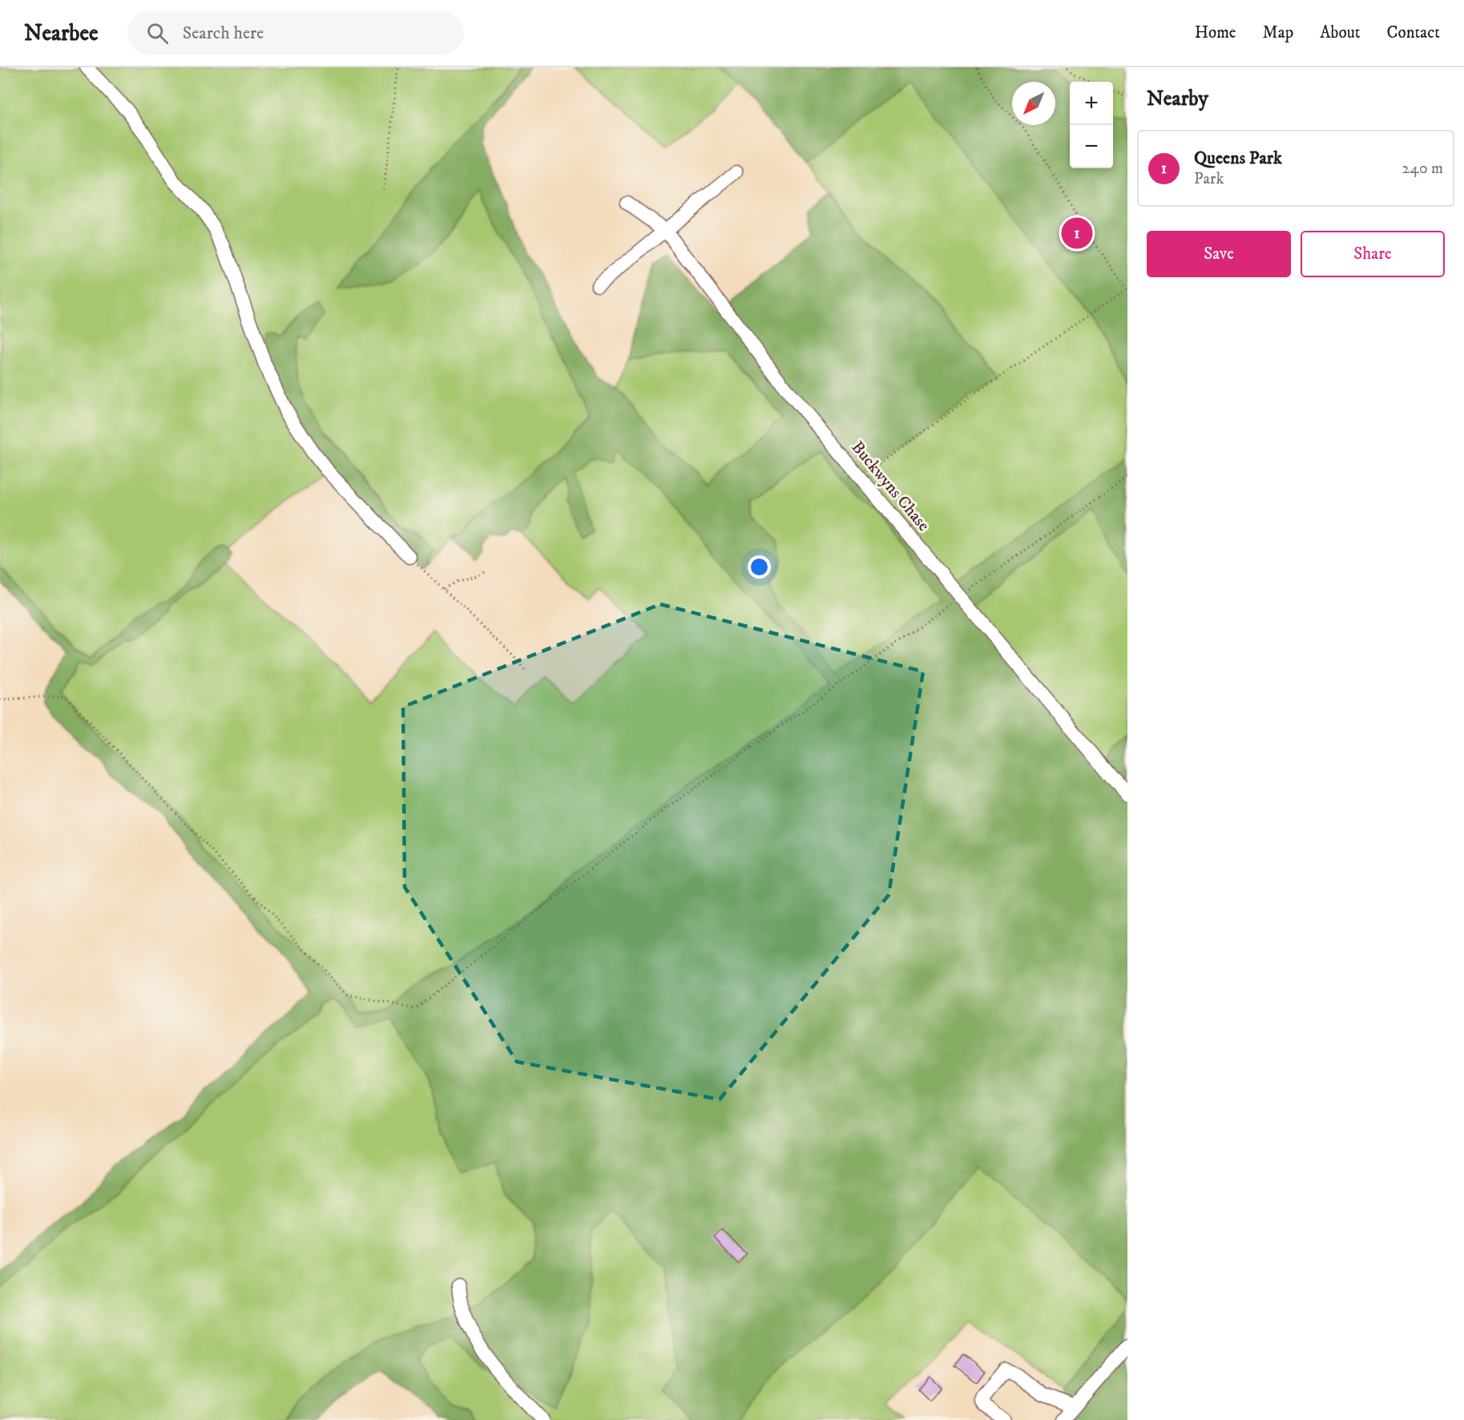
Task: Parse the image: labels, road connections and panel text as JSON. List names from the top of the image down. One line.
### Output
{"streets":{"lane":["Buckwyns Chase"]},"north":"bottom left","page":{"header":"Nearbee","search":"Search here","nav":["Home","Map","About","Contact"],"heading":"Nearby","map_buttons":["+","−"],"list":[{"mark":"1","name":"Queens Park","note":"Park","value":"240 m"}],"pins":"1","buttons":["Save","Share"]}}
